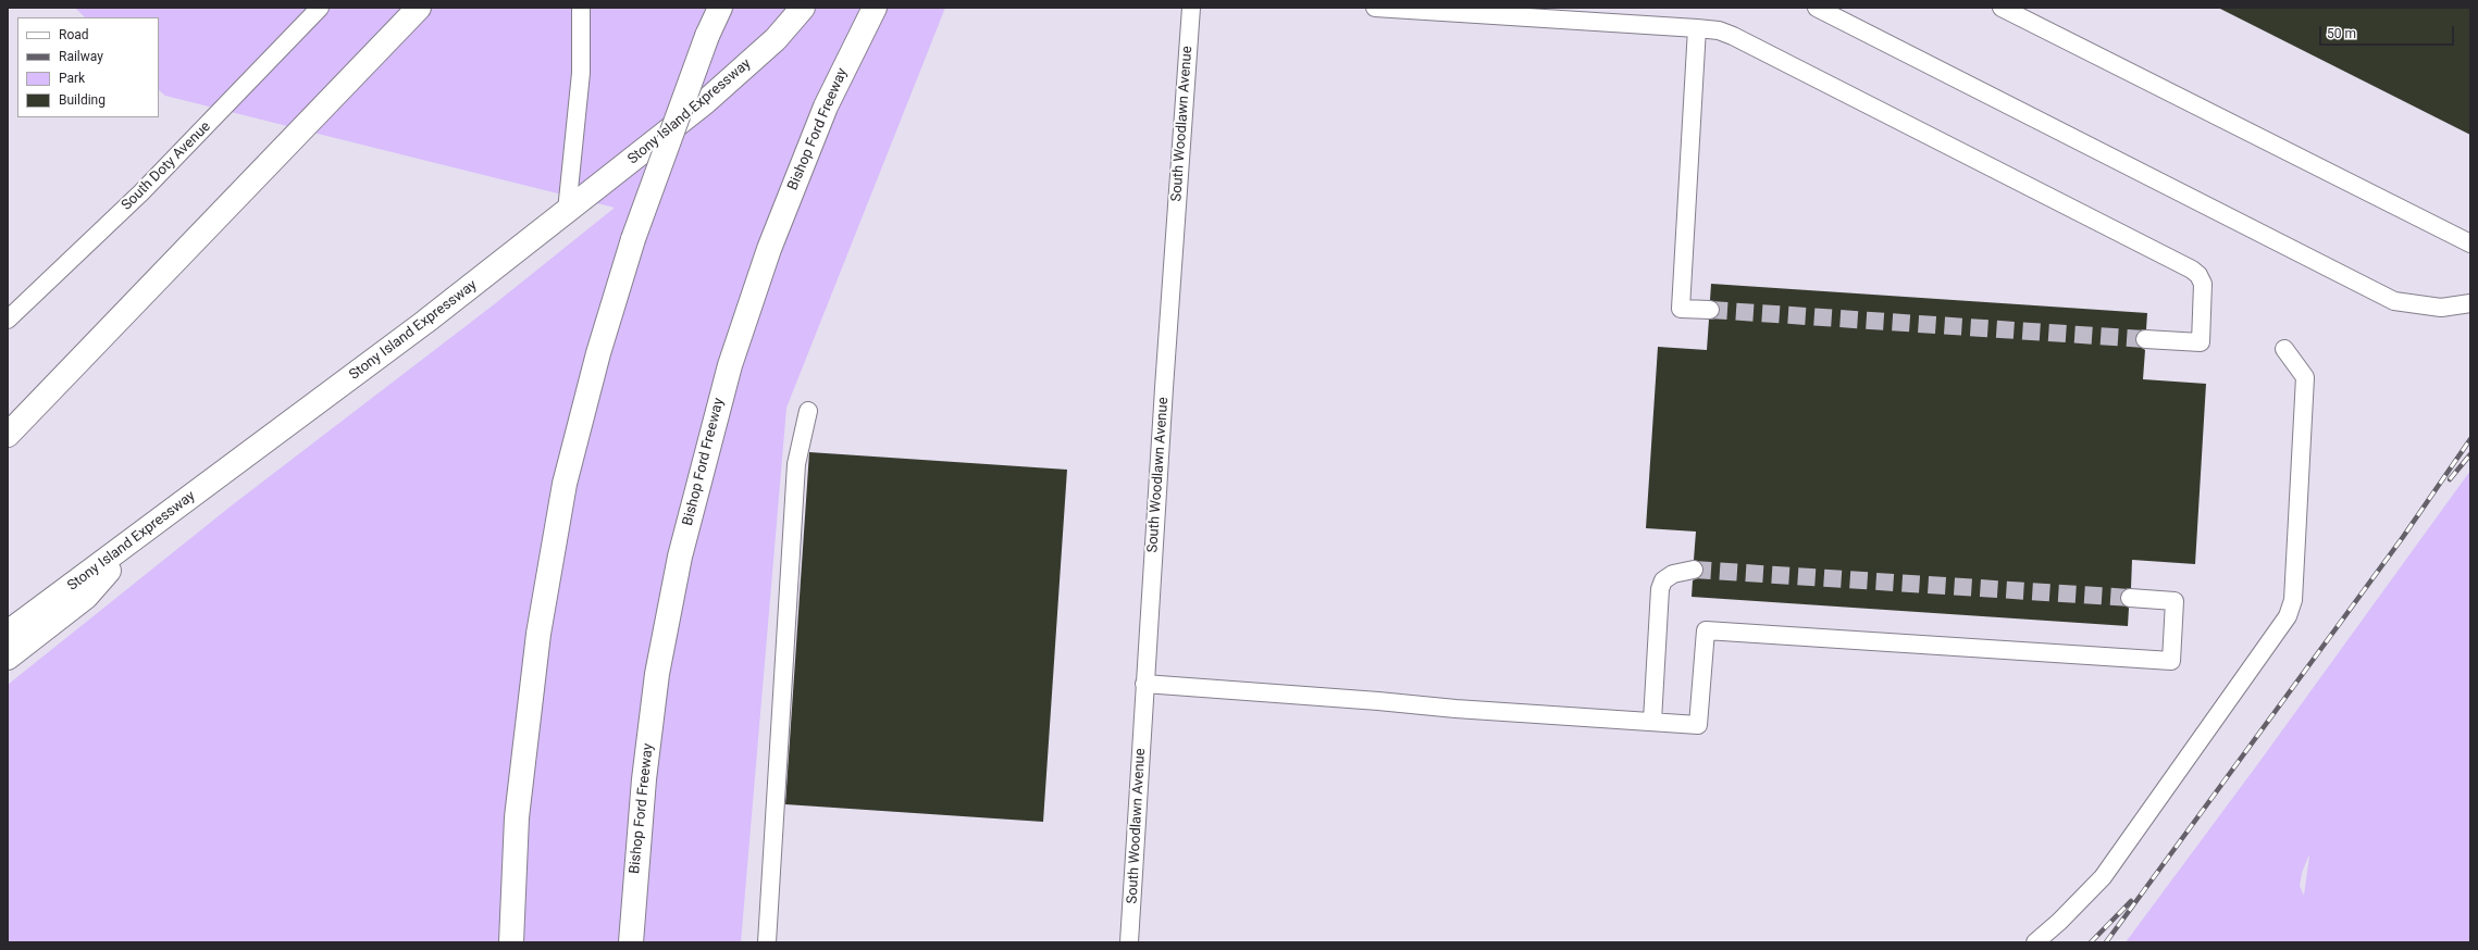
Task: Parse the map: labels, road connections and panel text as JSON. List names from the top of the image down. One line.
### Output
{"streets":{"highway":["Stony Island Expressway","Bishop Ford Freeway"],"street":["South Woodlawn Avenue","South Doty Avenue"]},"legend":["Road","Railway","Park","Building"],"scale_bar":"50 m"}
